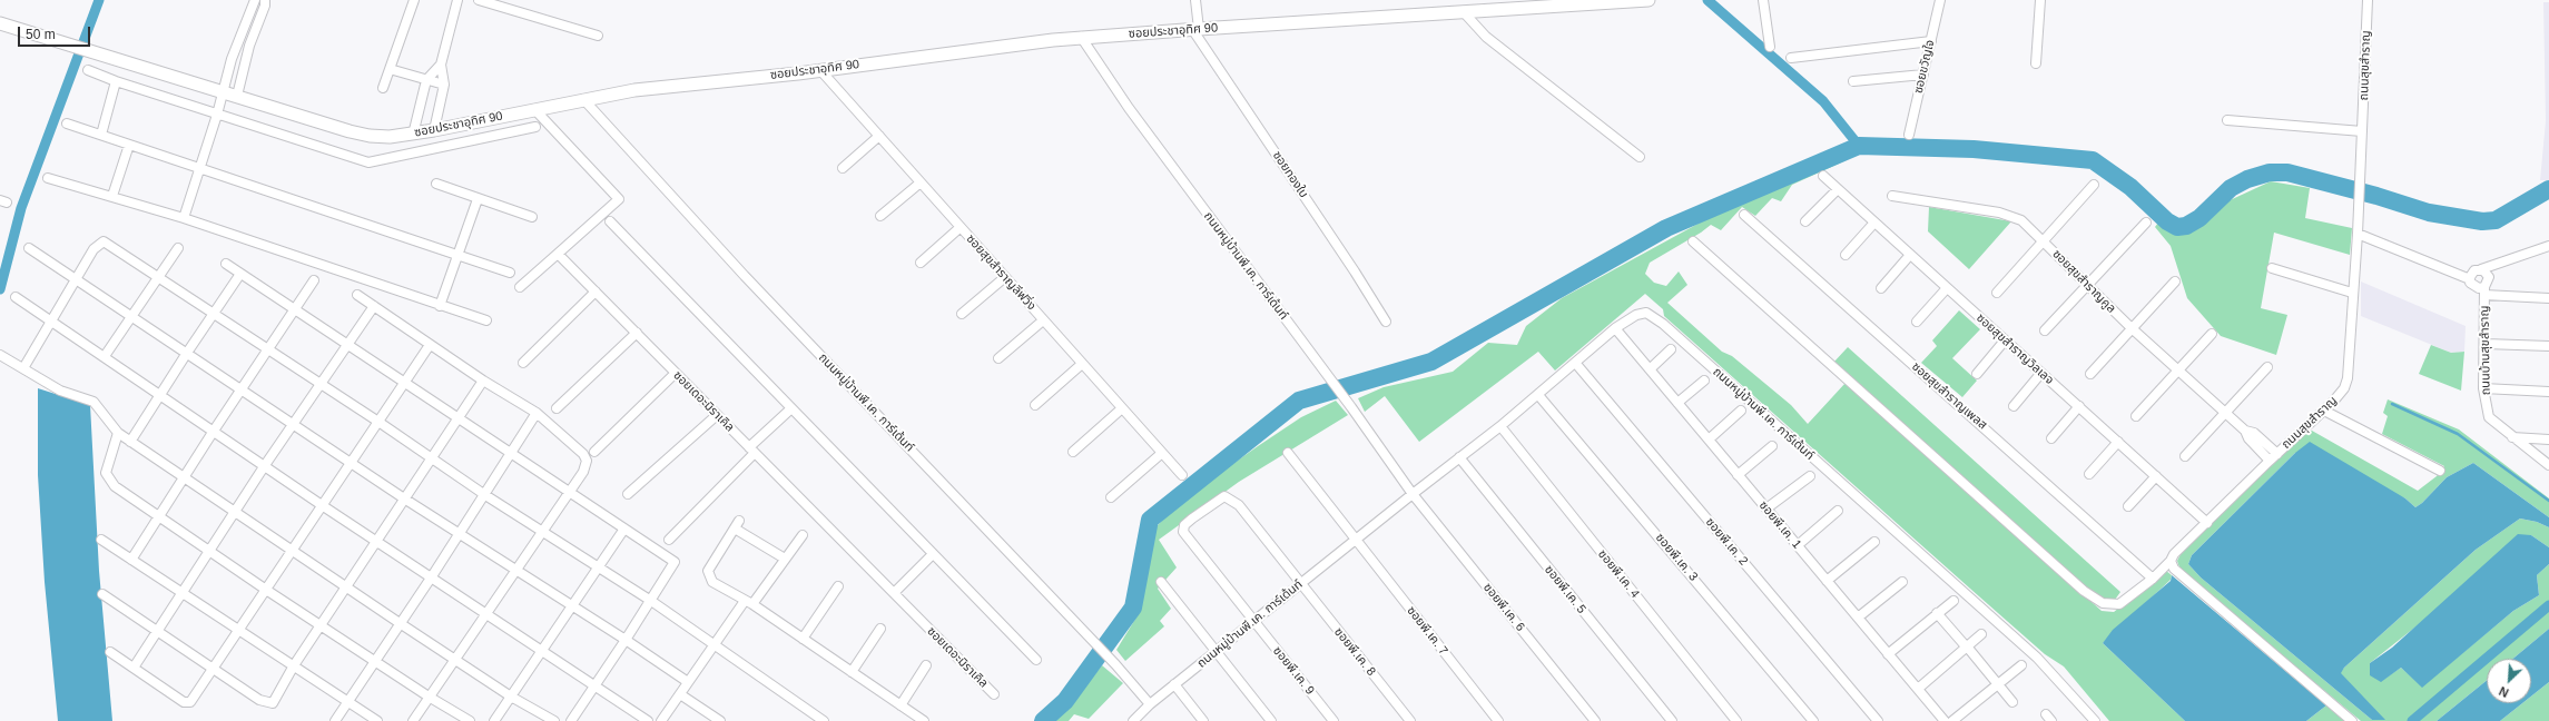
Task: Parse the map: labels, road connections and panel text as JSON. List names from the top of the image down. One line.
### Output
{"streets":{"street":["ซอยประชาอุทิศ 90","ถนนสุขสำราญ","ซอยขวัญใจ","ซอยทองใบ","ถนนหมู่บ้านพี.เค. การ์เด้นท์","ซอยสุขสำราญลีฟวิ่ง","ซอยสุขสำราญคูล","ซอยสุขสำราญวิลเลจ","ถนนบ้านสุขสำราญ","ซอยสุขสำราญเพลส","ซอยเดอะมิราเคิล","ซอยพี.เค. 1","ซอยพี.เค. 2","ซอยพี.เค. 3","ซอยพี.เค. 4","ซอยพี.เค. 5","ซอยพี.เค. 6","ซอยพี.เค. 7","ซอยพี.เค. 8","ซอยพี.เค. 9"]},"crossings":[["ซอยประชาอุทิศ 90","ซอยทองใบ"],["ซอยประชาอุทิศ 90","ถนนหมู่บ้านพี.เค. การ์เด้นท์"],["ซอยประชาอุทิศ 90","ซอยสุขสำราญลีฟวิ่ง"],["ถนนสุขสำราญ","ซอยสุขสำราญคูล"],["ถนนสุขสำราญ","ซอยสุขสำราญวิลเลจ"],["ถนนสุขสำราญ","ถนนบ้านสุขสำราญ"],["ถนนสุขสำราญ","ซอยสุขสำราญเพลส"],["ถนนหมู่บ้านพี.เค. การ์เด้นท์","ซอยพี.เค. 1"],["ถนนหมู่บ้านพี.เค. การ์เด้นท์","ซอยพี.เค. 2"],["ถนนหมู่บ้านพี.เค. การ์เด้นท์","ซอยพี.เค. 3"],["ถนนหมู่บ้านพี.เค. การ์เด้นท์","ซอยพี.เค. 4"],["ถนนหมู่บ้านพี.เค. การ์เด้นท์","ซอยพี.เค. 5"],["ถนนหมู่บ้านพี.เค. การ์เด้นท์","ซอยพี.เค. 6"],["ถนนหมู่บ้านพี.เค. การ์เด้นท์","ซอยพี.เค. 7"],["ถนนหมู่บ้านพี.เค. การ์เด้นท์","ซอยพี.เค. 8"],["ถนนหมู่บ้านพี.เค. การ์เด้นท์","ซอยพี.เค. 9"],["ซอยพี.เค. 8","ซอยพี.เค. 9"]],"scale_bar":"50 m","north":"bottom left"}
